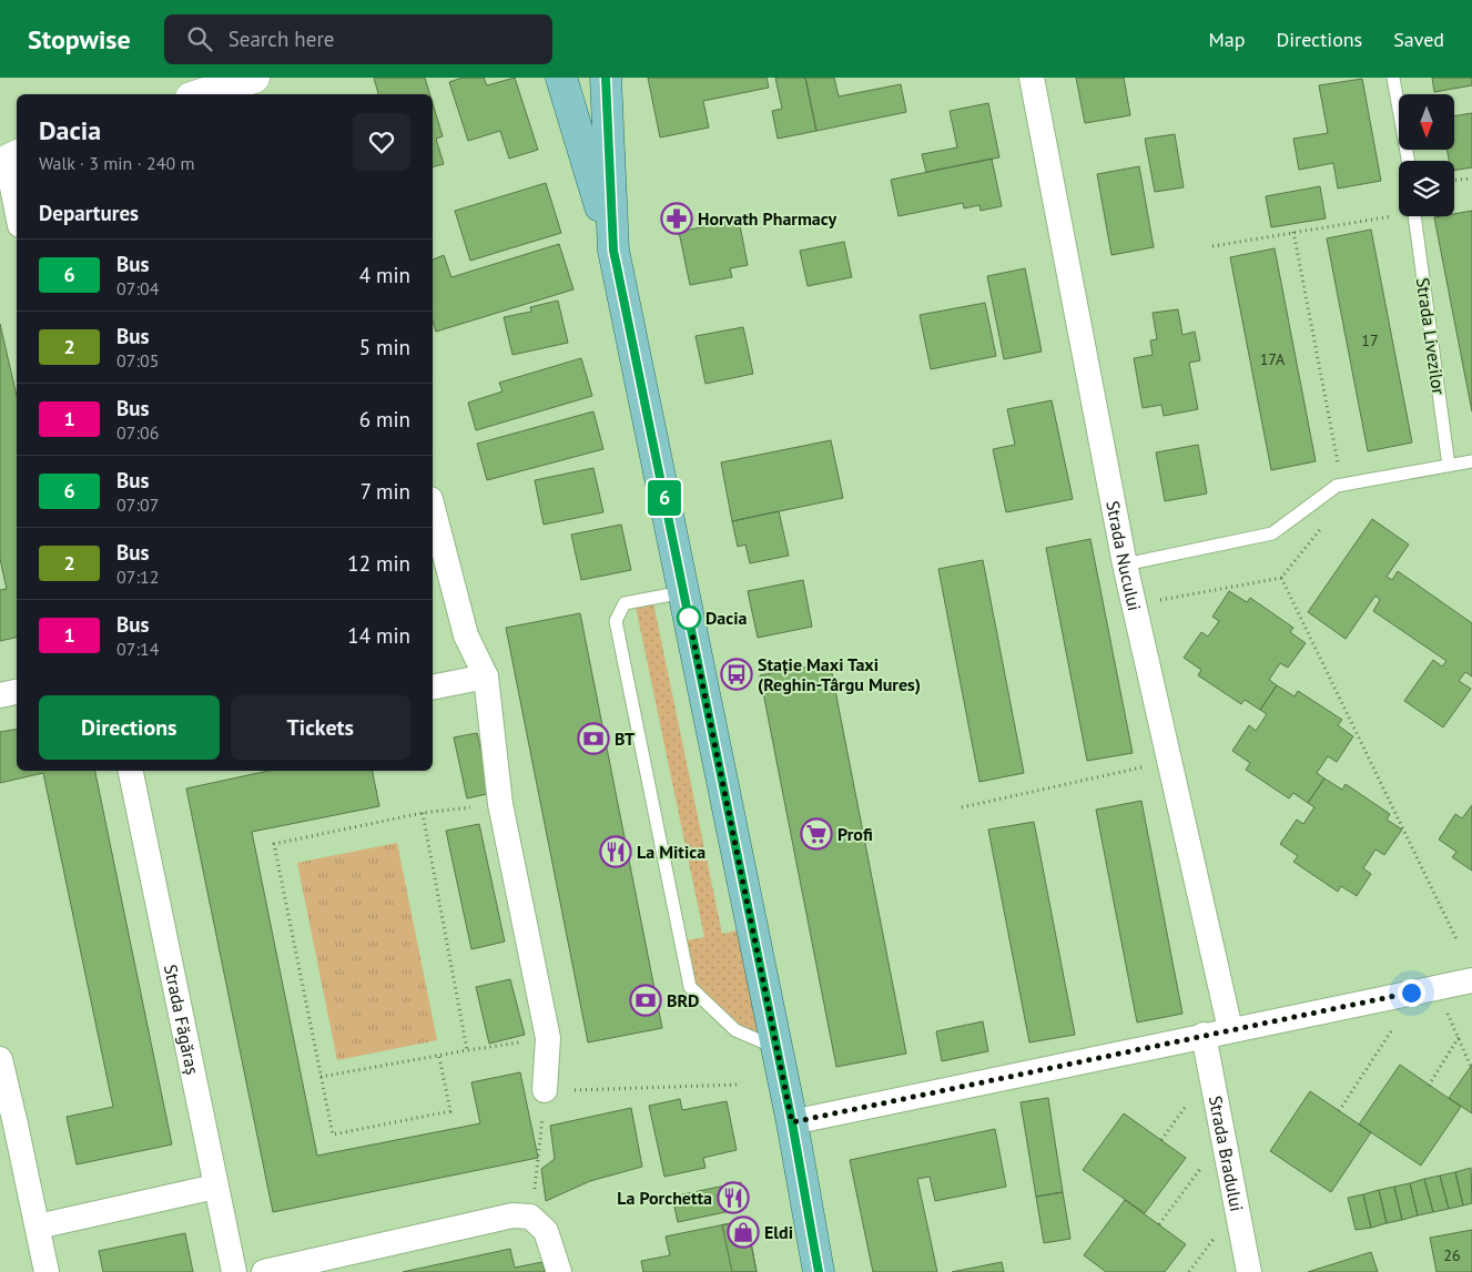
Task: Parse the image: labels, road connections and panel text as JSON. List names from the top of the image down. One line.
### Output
{"streets":{"street":["Strada Nucului","Strada Făgăraș","Strada Bradului"],"lane":["Strada Livezilor"]},"places":{"pharmacy":["Horvath Pharmacy"],"other":["Dacia"],"bus stop":["Stație Maxi Taxi (Reghin-Târgu Mures)"],"bank":["BT","BRD"],"supermarket":["Profi"],"restaurant":["La Mitica","La Porchetta"],"shop":["Eldi"]},"lines":["bus line 6"],"house_numbers":["17","17A","26"],"north":"bottom","page":{"header":"Stopwise","search":"Search here","nav":["Map","Directions","Saved"],"on_map":"6","heading":[["Dacia","Walk · 3 min · 240 m"],"Departures"],"list":[{"mark":"6","name":"Bus","note":"07:04","value":"4 min"},{"mark":"2","name":"Bus","note":"07:05","value":"5 min"},{"mark":"1","name":"Bus","note":"07:06","value":"6 min"},{"mark":"6","name":"Bus","note":"07:07","value":"7 min"},{"mark":"2","name":"Bus","note":"07:12","value":"12 min"},{"mark":"1","name":"Bus","note":"07:14","value":"14 min"}],"buttons":["Directions","Tickets"]}}
